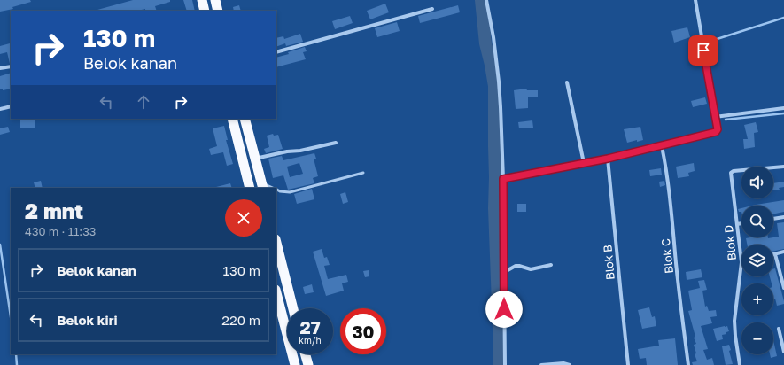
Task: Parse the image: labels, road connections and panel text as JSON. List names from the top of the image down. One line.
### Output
{"streets":{"street":["Blok D","Blok C","Blok B"]},"page":{"turn":["130 m","Belok kanan"],"map_buttons":["+","−"],"heading":["2 mnt","430 m · 11:33"],"list":[{"name":"Belok kanan","value":"130 m"},{"name":"Belok kiri","value":"220 m"}],"speed":"27 km/h","limit":"30"}}
